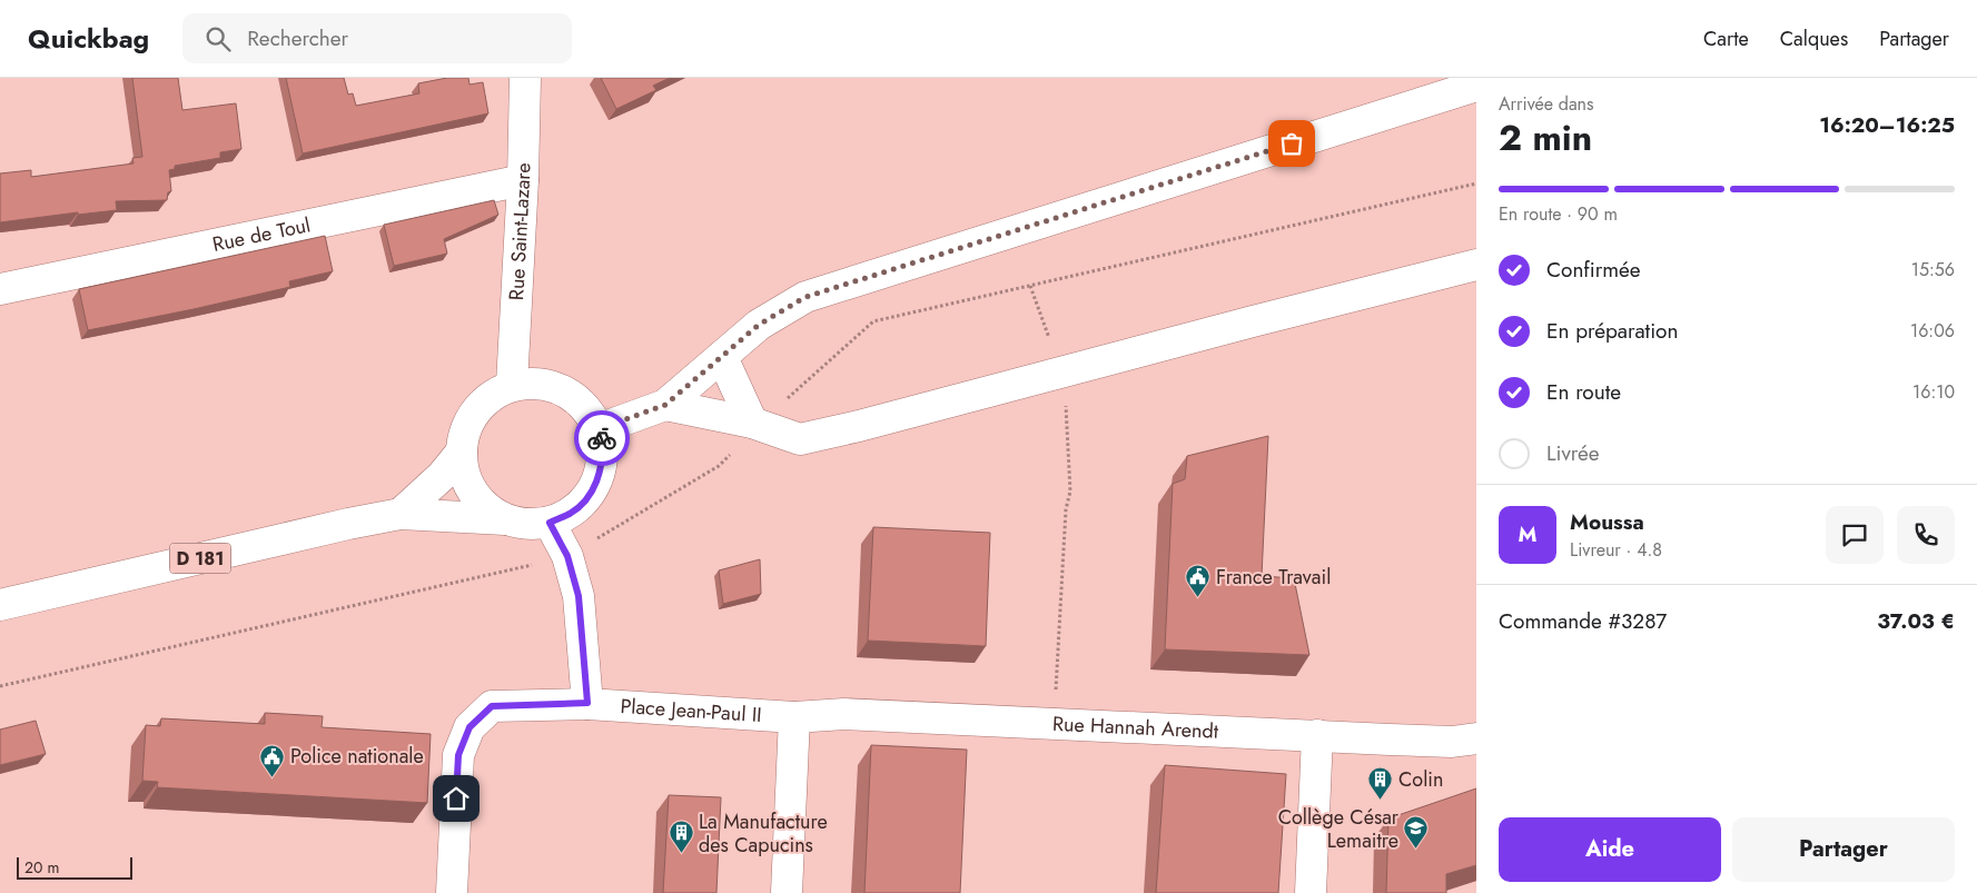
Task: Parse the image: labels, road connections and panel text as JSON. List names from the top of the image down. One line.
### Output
{"streets":{"street":["Rue Saint-Lazare","Rue de Toul","D 181","Place Jean-Paul II","Rue Hannah Arendt"]},"crossings":[["Rue Saint-Lazare","Rue de Toul"],["Rue Saint-Lazare","D 181"],["Place Jean-Paul II","Rue Hannah Arendt"]],"places":{"public building":["France Travail","Police nationale"],"building":["Colin","La Manufacture des Capucins"],"school or university":["Collège César Lemaitre"]},"scale_bar":"20 m","page":{"header":"Quickbag","search":"Rechercher","nav":["Carte","Calques","Partager"],"heading":["2 min","Arrivée dans","16:20–16:25"],"panel":["Moussa","Livreur · 4.8","Commande #3287","37.03 €"],"bar":"En route · 90 m","list":[["Confirmée","15:56"],["En préparation","16:06"],["En route","16:10"],"Livrée"],"round":"M","buttons":["Aide","Partager"],"scale":"20 m"}}
